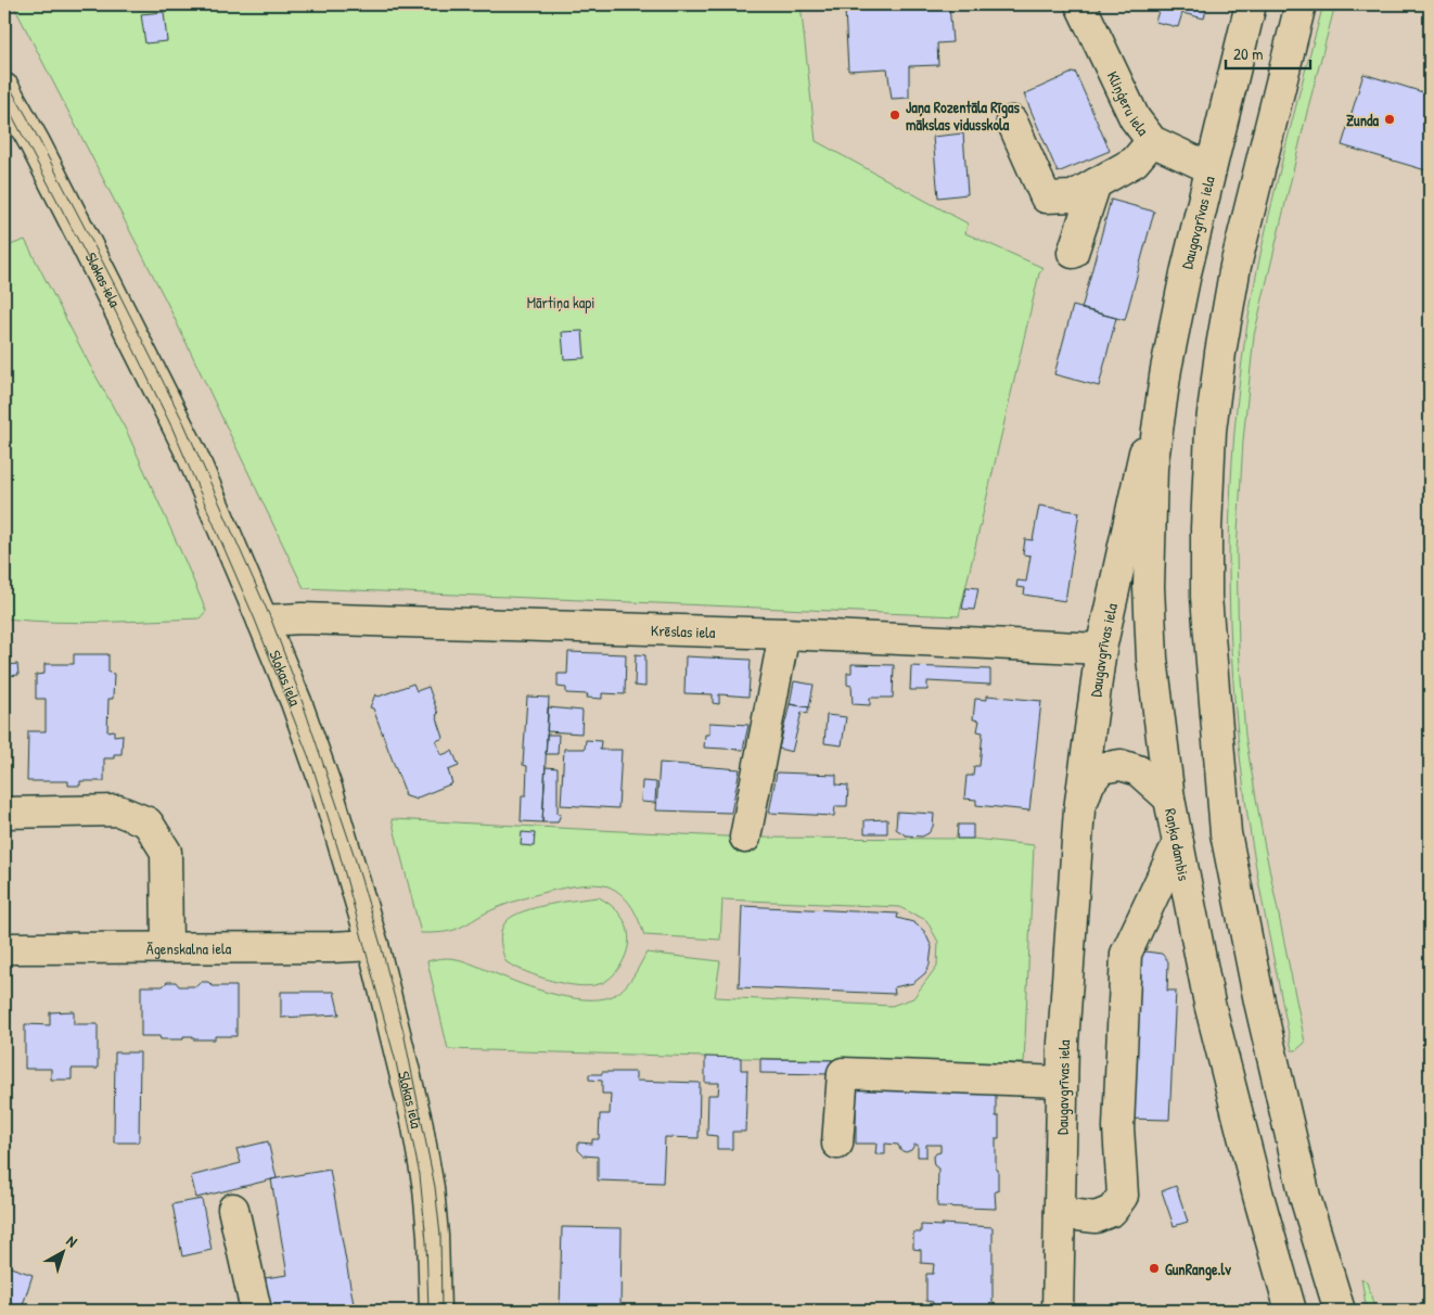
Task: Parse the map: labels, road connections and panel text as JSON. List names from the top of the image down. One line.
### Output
{"streets":{"main road":["Kliņģeru iela","Daugavgrīvas iela","Slokas iela","Krēslas iela","Raņķa dambis","Āgenskalna iela"]},"crossings":[["Kliņģeru iela","Daugavgrīvas iela"],["Daugavgrīvas iela","Krēslas iela"],["Daugavgrīvas iela","Raņķa dambis"],["Slokas iela","Krēslas iela"],["Slokas iela","Āgenskalna iela"]],"parks":["Mārtiņa kapi"],"places":["Jaņa Rozentāla Rīgas mākslas vidusskola","Zunda","GunRange.lv"],"scale_bar":"20 m","north":"top right"}
